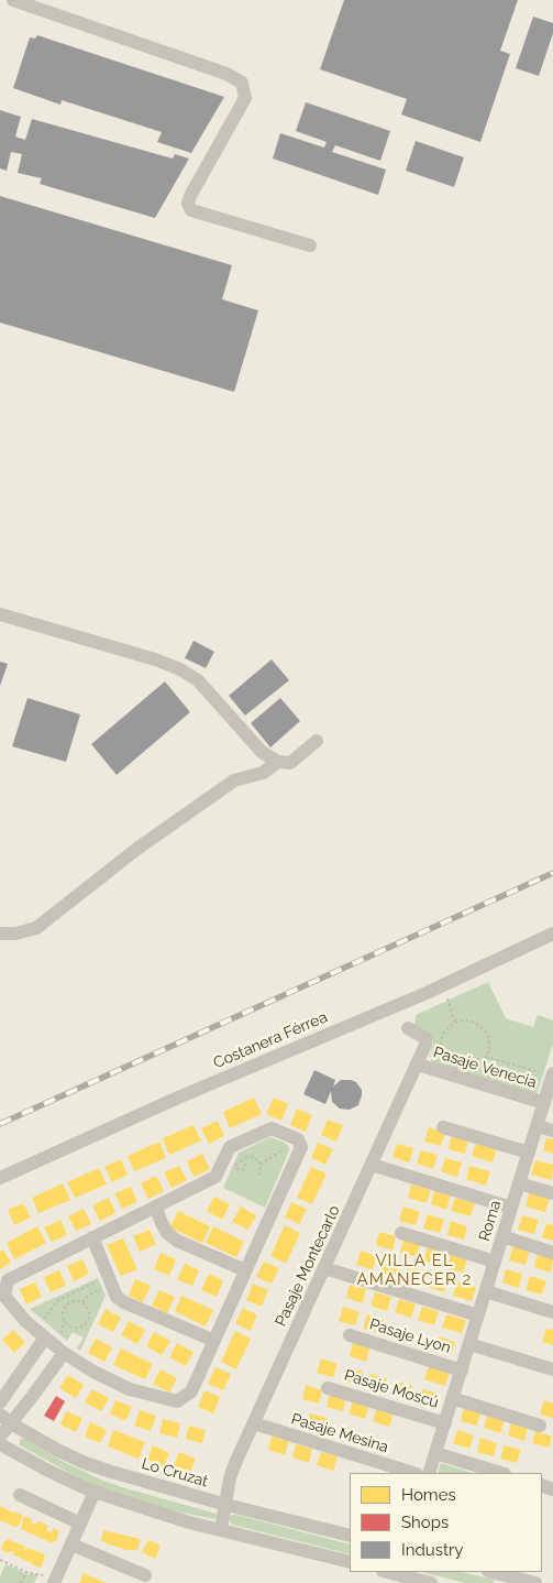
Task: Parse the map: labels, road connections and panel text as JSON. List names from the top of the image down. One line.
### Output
{"streets":{"street":["Costanera Férrea","Pasaje Venecia","Roma","Pasaje Montecarlo","Pasaje Lyon","Pasaje Moscú","Pasaje Mesina","Lo Cruzat"]},"crossings":[["Pasaje Venecia","Roma"],["Pasaje Venecia","Pasaje Montecarlo"],["Roma","Pasaje Lyon"],["Roma","Pasaje Moscú"],["Pasaje Montecarlo","Pasaje Mesina"],["Pasaje Montecarlo","Lo Cruzat"]],"districts":["VILLA EL AMANECER 2"],"legend":["Homes","Shops","Industry"]}
